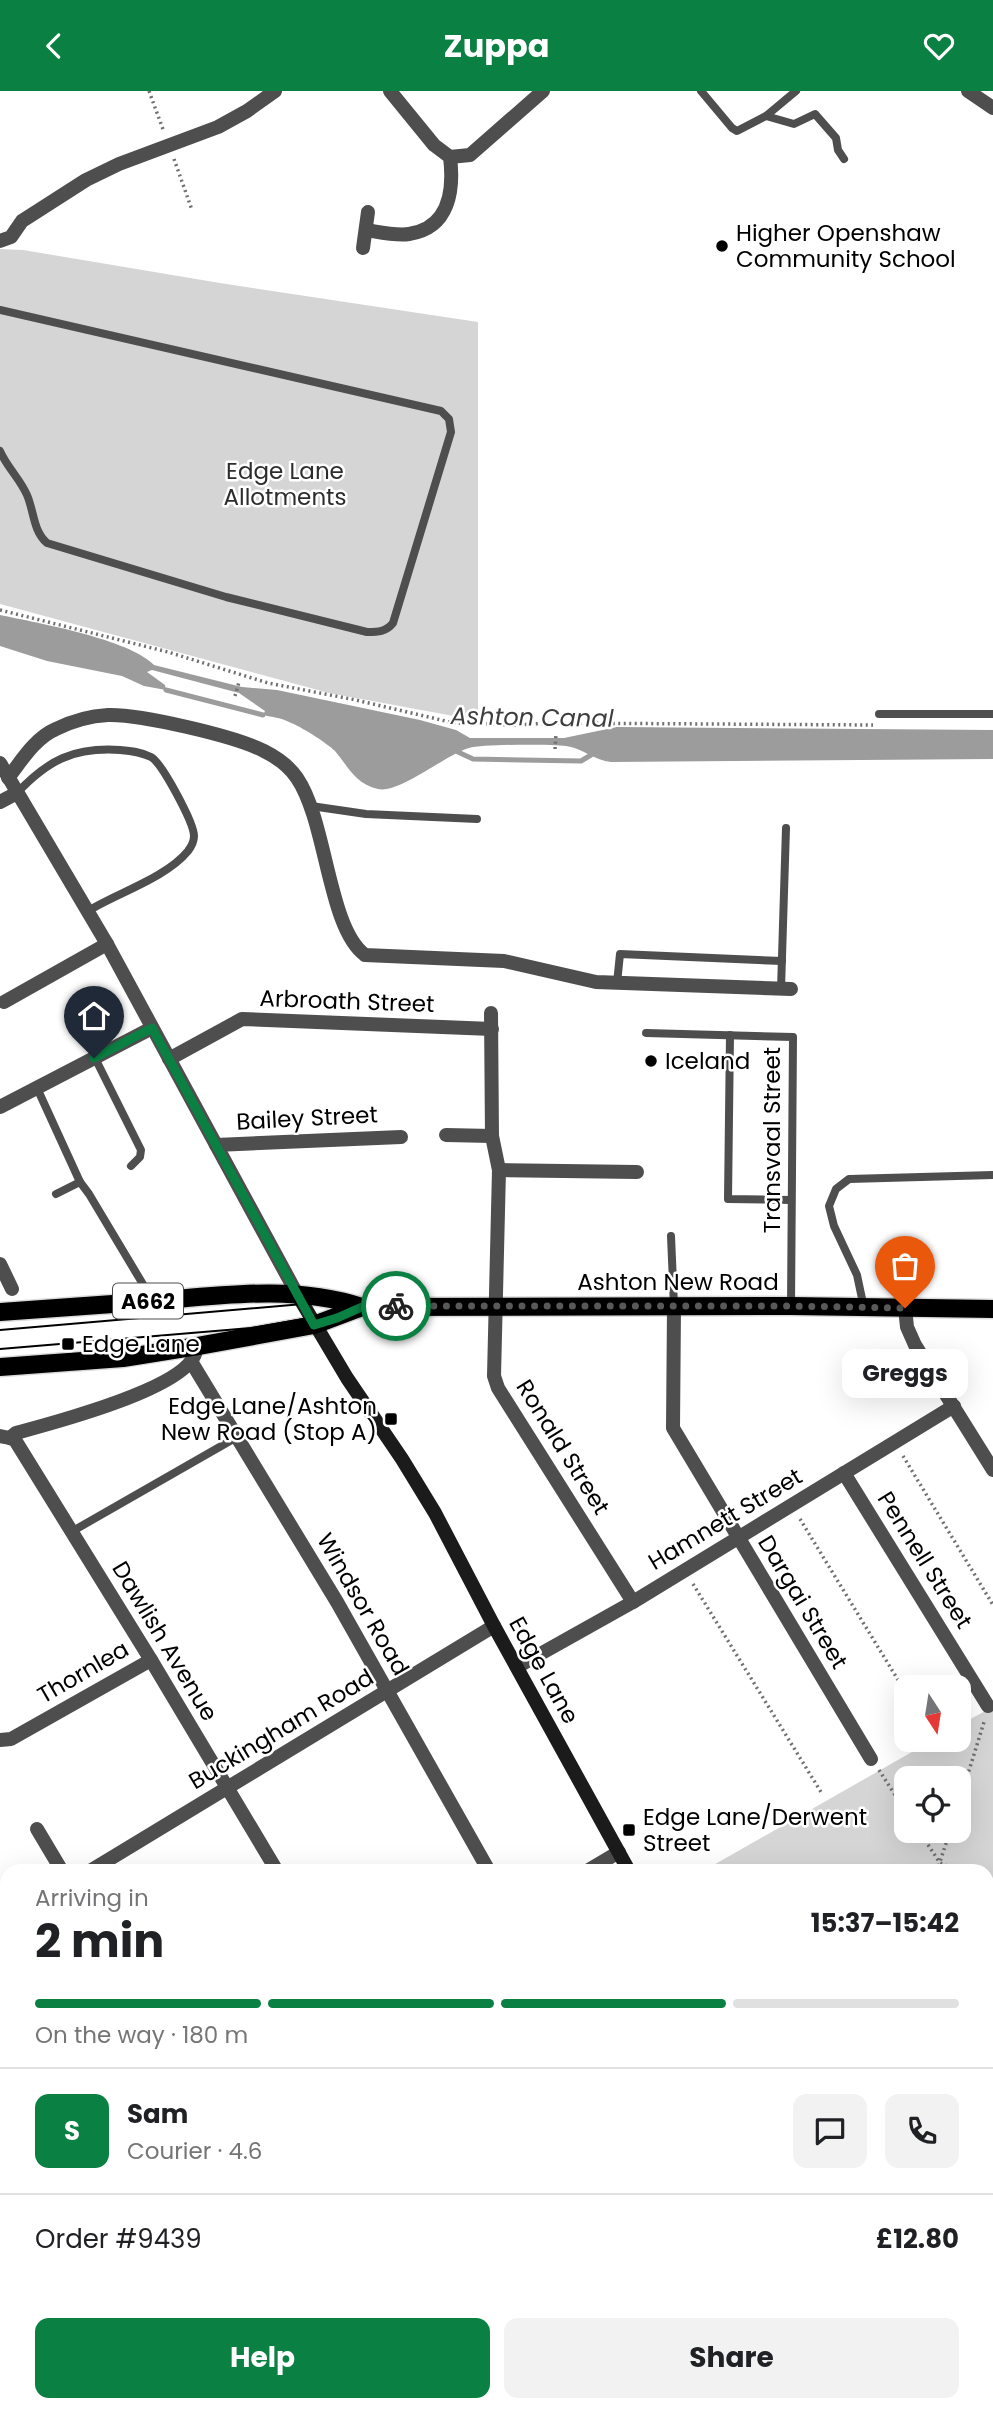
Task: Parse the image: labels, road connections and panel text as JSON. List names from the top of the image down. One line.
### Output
{"streets":{"main road":["Ashton New Road","A662"],"street":["Arbroath Street","Bailey Street","Ronald Street","Hamnett Street","Pennell Street","Dargai Street","Windsor Road","Dawlish Avenue","Edge Lane","Thornlea","Buckingham Road"],"lane":["Transvaal Street"]},"crossings":[["Arbroath Street","Ronald Street"],["Arbroath Street","Edge Lane"],["Bailey Street","Edge Lane"],["Transvaal Street","Ashton New Road"],["Ashton New Road","A662"],["Ashton New Road","Ronald Street"],["Ashton New Road","Dargai Street"],["A662","Windsor Road"],["A662","Edge Lane"],["Ronald Street","Hamnett Street"],["Hamnett Street","Pennell Street"],["Hamnett Street","Dargai Street"],["Hamnett Street","Edge Lane"],["Windsor Road","Buckingham Road"],["Dawlish Avenue","Thornlea"],["Dawlish Avenue","Buckingham Road"],["Edge Lane","Buckingham Road"]],"water":["Ashton Canal"],"parks":["Edge Lane Allotments"],"places":{"other":["Higher Openshaw Community School","Iceland","Greggs"],"transit":["Edge Lane","Edge Lane/Ashton New Road (Stop A)","Edge Lane/Derwent Street"]},"north":"bottom","page":{"header":"Zuppa","bubble":"Greggs","heading":["2 min","Arriving in","15:37–15:42"],"panel":["Sam","Courier · 4.6","Order #9439","£12.80"],"bar":"On the way · 180 m","round":"S","buttons":["Help","Share"]}}
